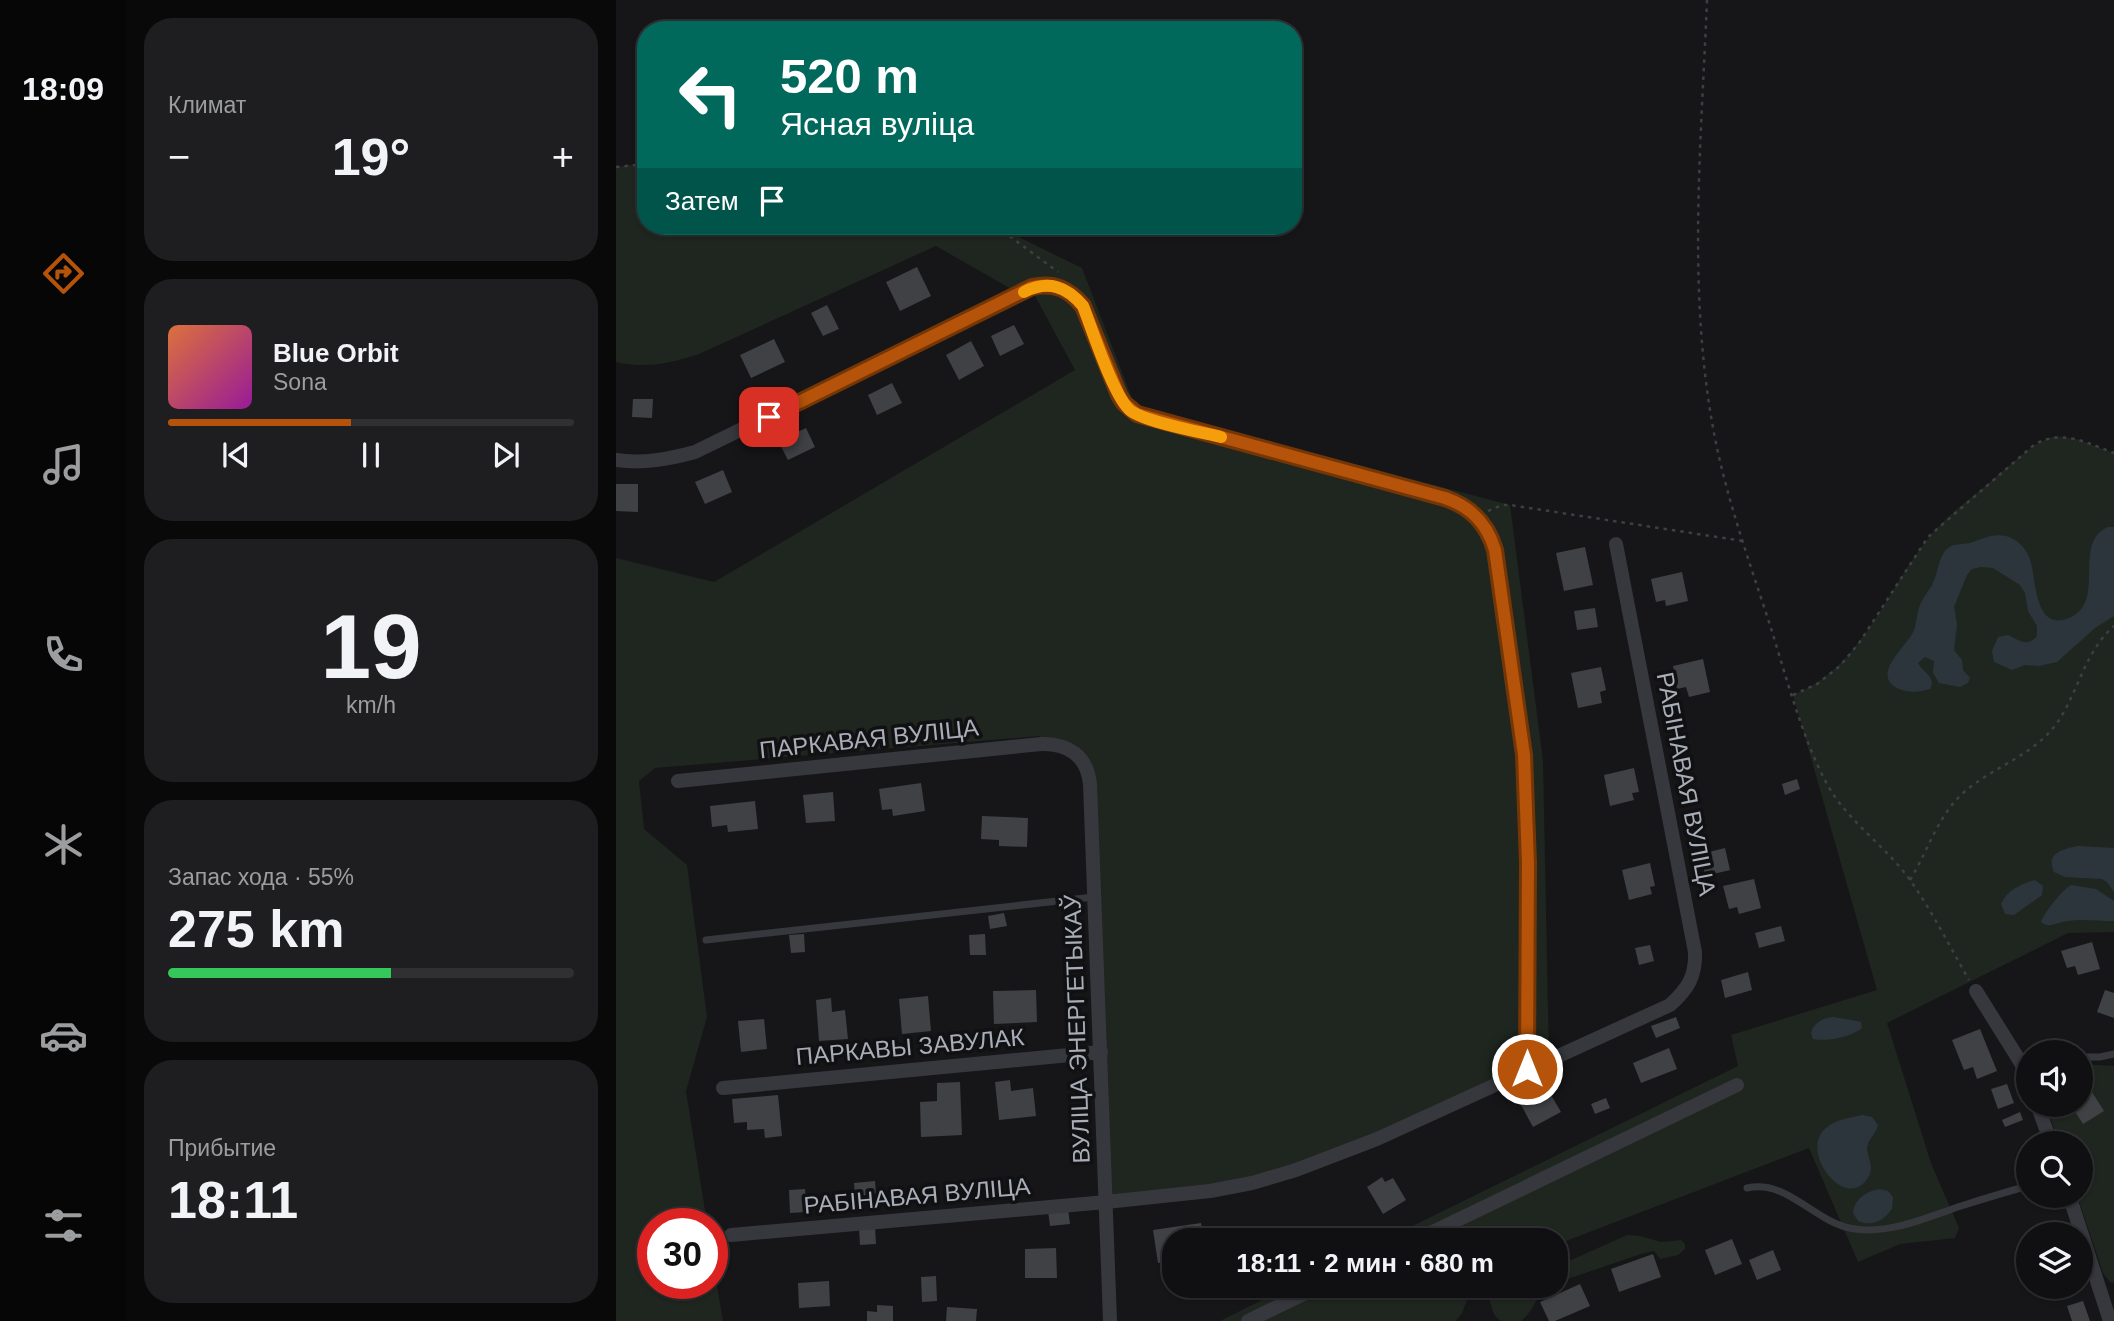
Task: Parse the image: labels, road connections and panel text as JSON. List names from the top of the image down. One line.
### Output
{"streets":{"street":["ПАРКАВАЯ ВУЛІЦА","РАБІНАВАЯ ВУЛІЦА","ВУЛІЦА ЭНЕРГЕТЫКАЎ","ПАРКАВЫ ЗАВУЛАК"]},"crossings":[["ПАРКАВАЯ ВУЛІЦА","ВУЛІЦА ЭНЕРГЕТЫКАЎ"],["РАБІНАВАЯ ВУЛІЦА","ВУЛІЦА ЭНЕРГЕТЫКАЎ"],["ВУЛІЦА ЭНЕРГЕТЫКАЎ","ПАРКАВЫ ЗАВУЛАК"]],"page":{"tabs":"18:09","tile":["Климат",["19","km/h"],["Запас хода · 55%","275 km"],["Прибытие","18:11"]],"turn":["520 m","Ясная вуліца"],"heat":["−","19°","+"],"then":"Затем","song":["Blue Orbit","Sona"],"limit":"30","trip":"18:11 · 2 мин · 680 m"}}
